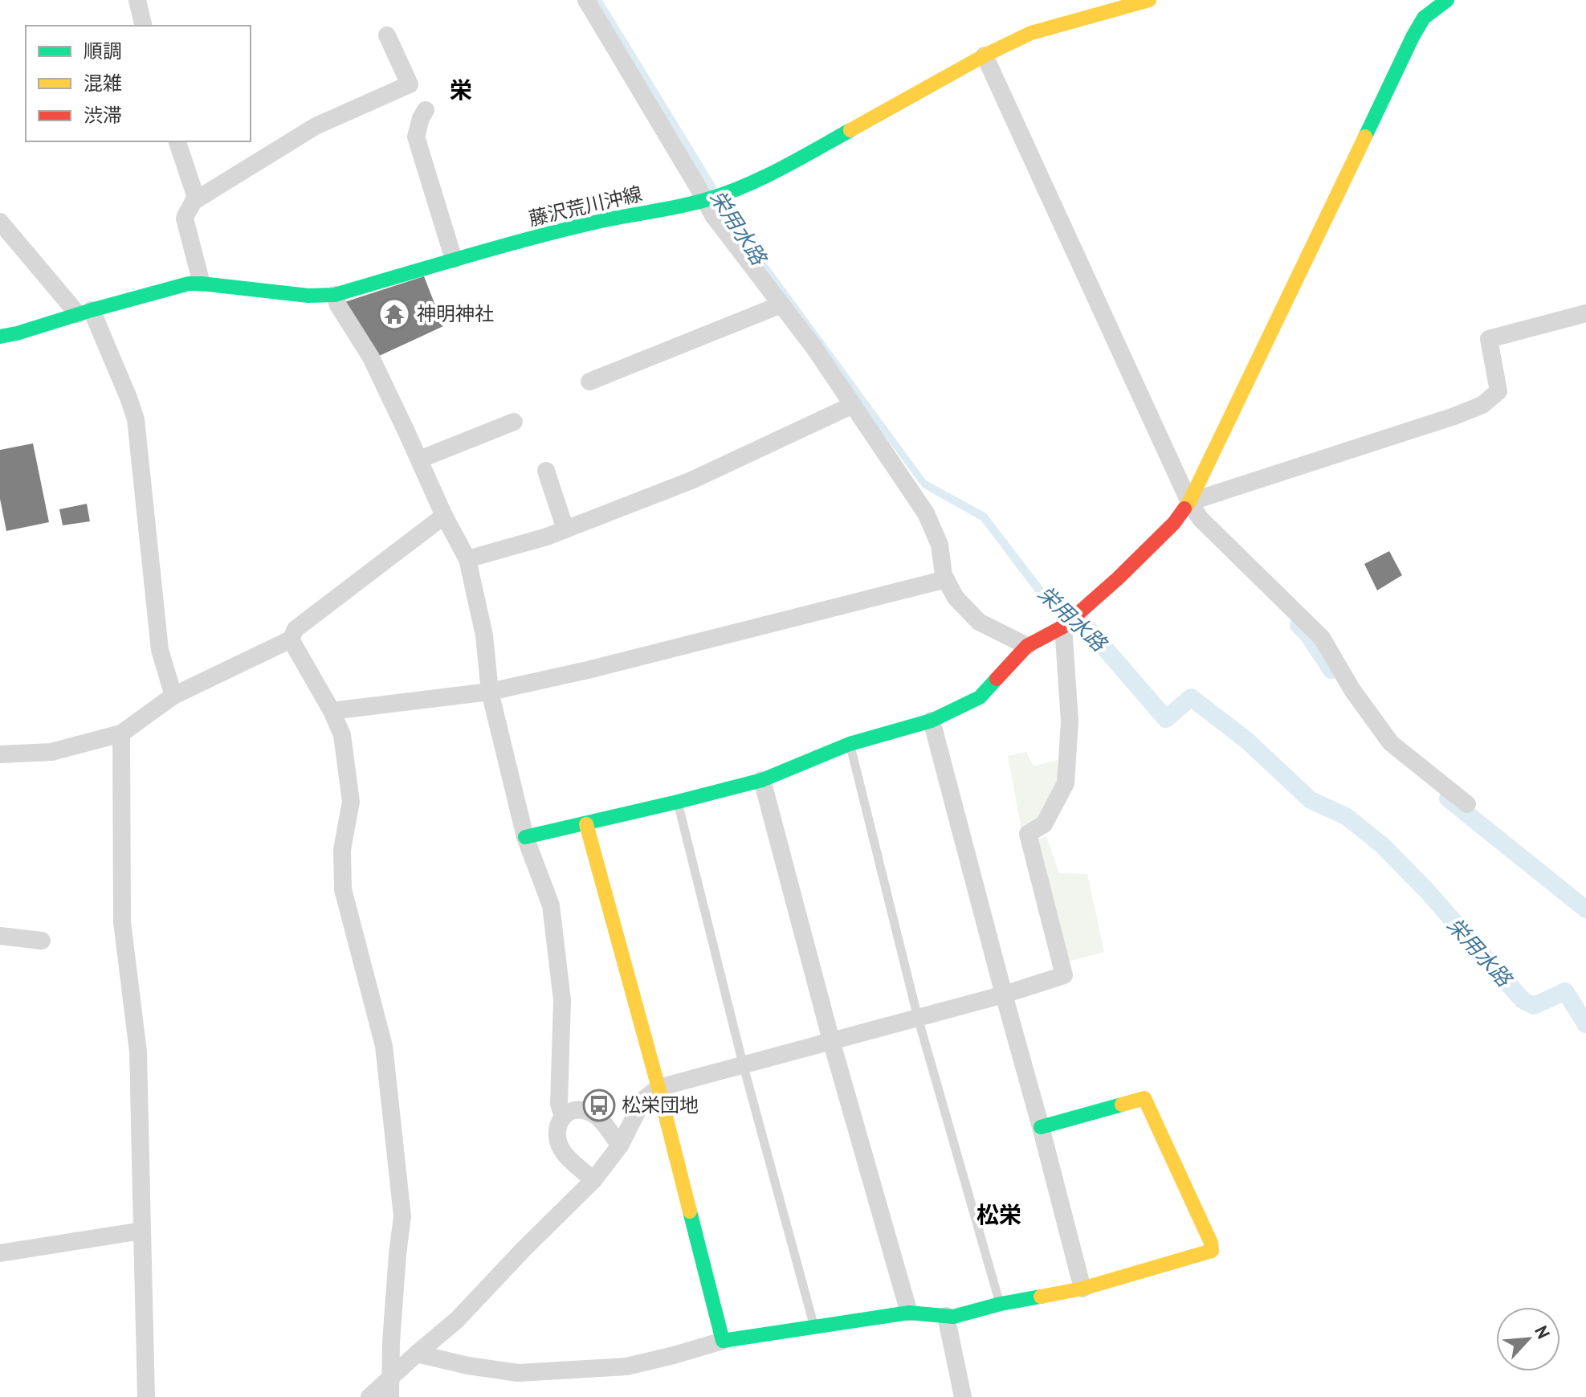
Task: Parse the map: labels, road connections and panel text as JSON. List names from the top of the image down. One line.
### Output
{"streets":{"street":["藤沢荒川沖線"]},"districts":["栄","松栄"],"water":["栄用水路"],"places":{"temple":["神明神社"],"bus stop":["松栄団地"]},"legend":["順調","混雑","渋滞"],"north":"top right"}
